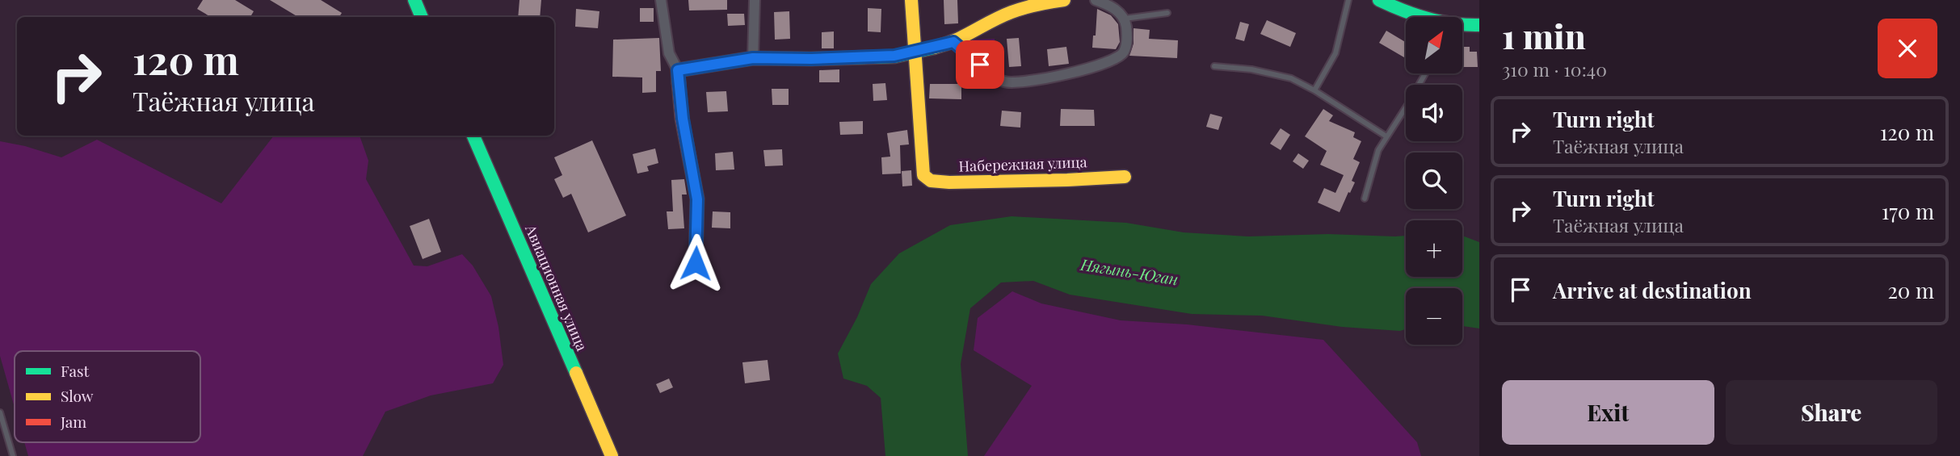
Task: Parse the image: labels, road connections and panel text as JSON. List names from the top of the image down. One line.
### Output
{"streets":{"street":["Набережная улица","Авиационная улица"]},"water":["Нягынь-Юган"],"legend":["Fast","Slow","Jam"],"north":"top right","page":{"heading":["1 min","310 m · 10:40"],"map_buttons":["+","−"],"turn":["120 m","Таёжная улица"],"list":[{"name":"Turn right","note":"Таёжная улица","value":"120 m"},{"name":"Turn right","note":"Таёжная улица","value":"170 m"},{"name":"Arrive at destination","value":"20 m"}],"buttons":["Exit","Share"]}}
